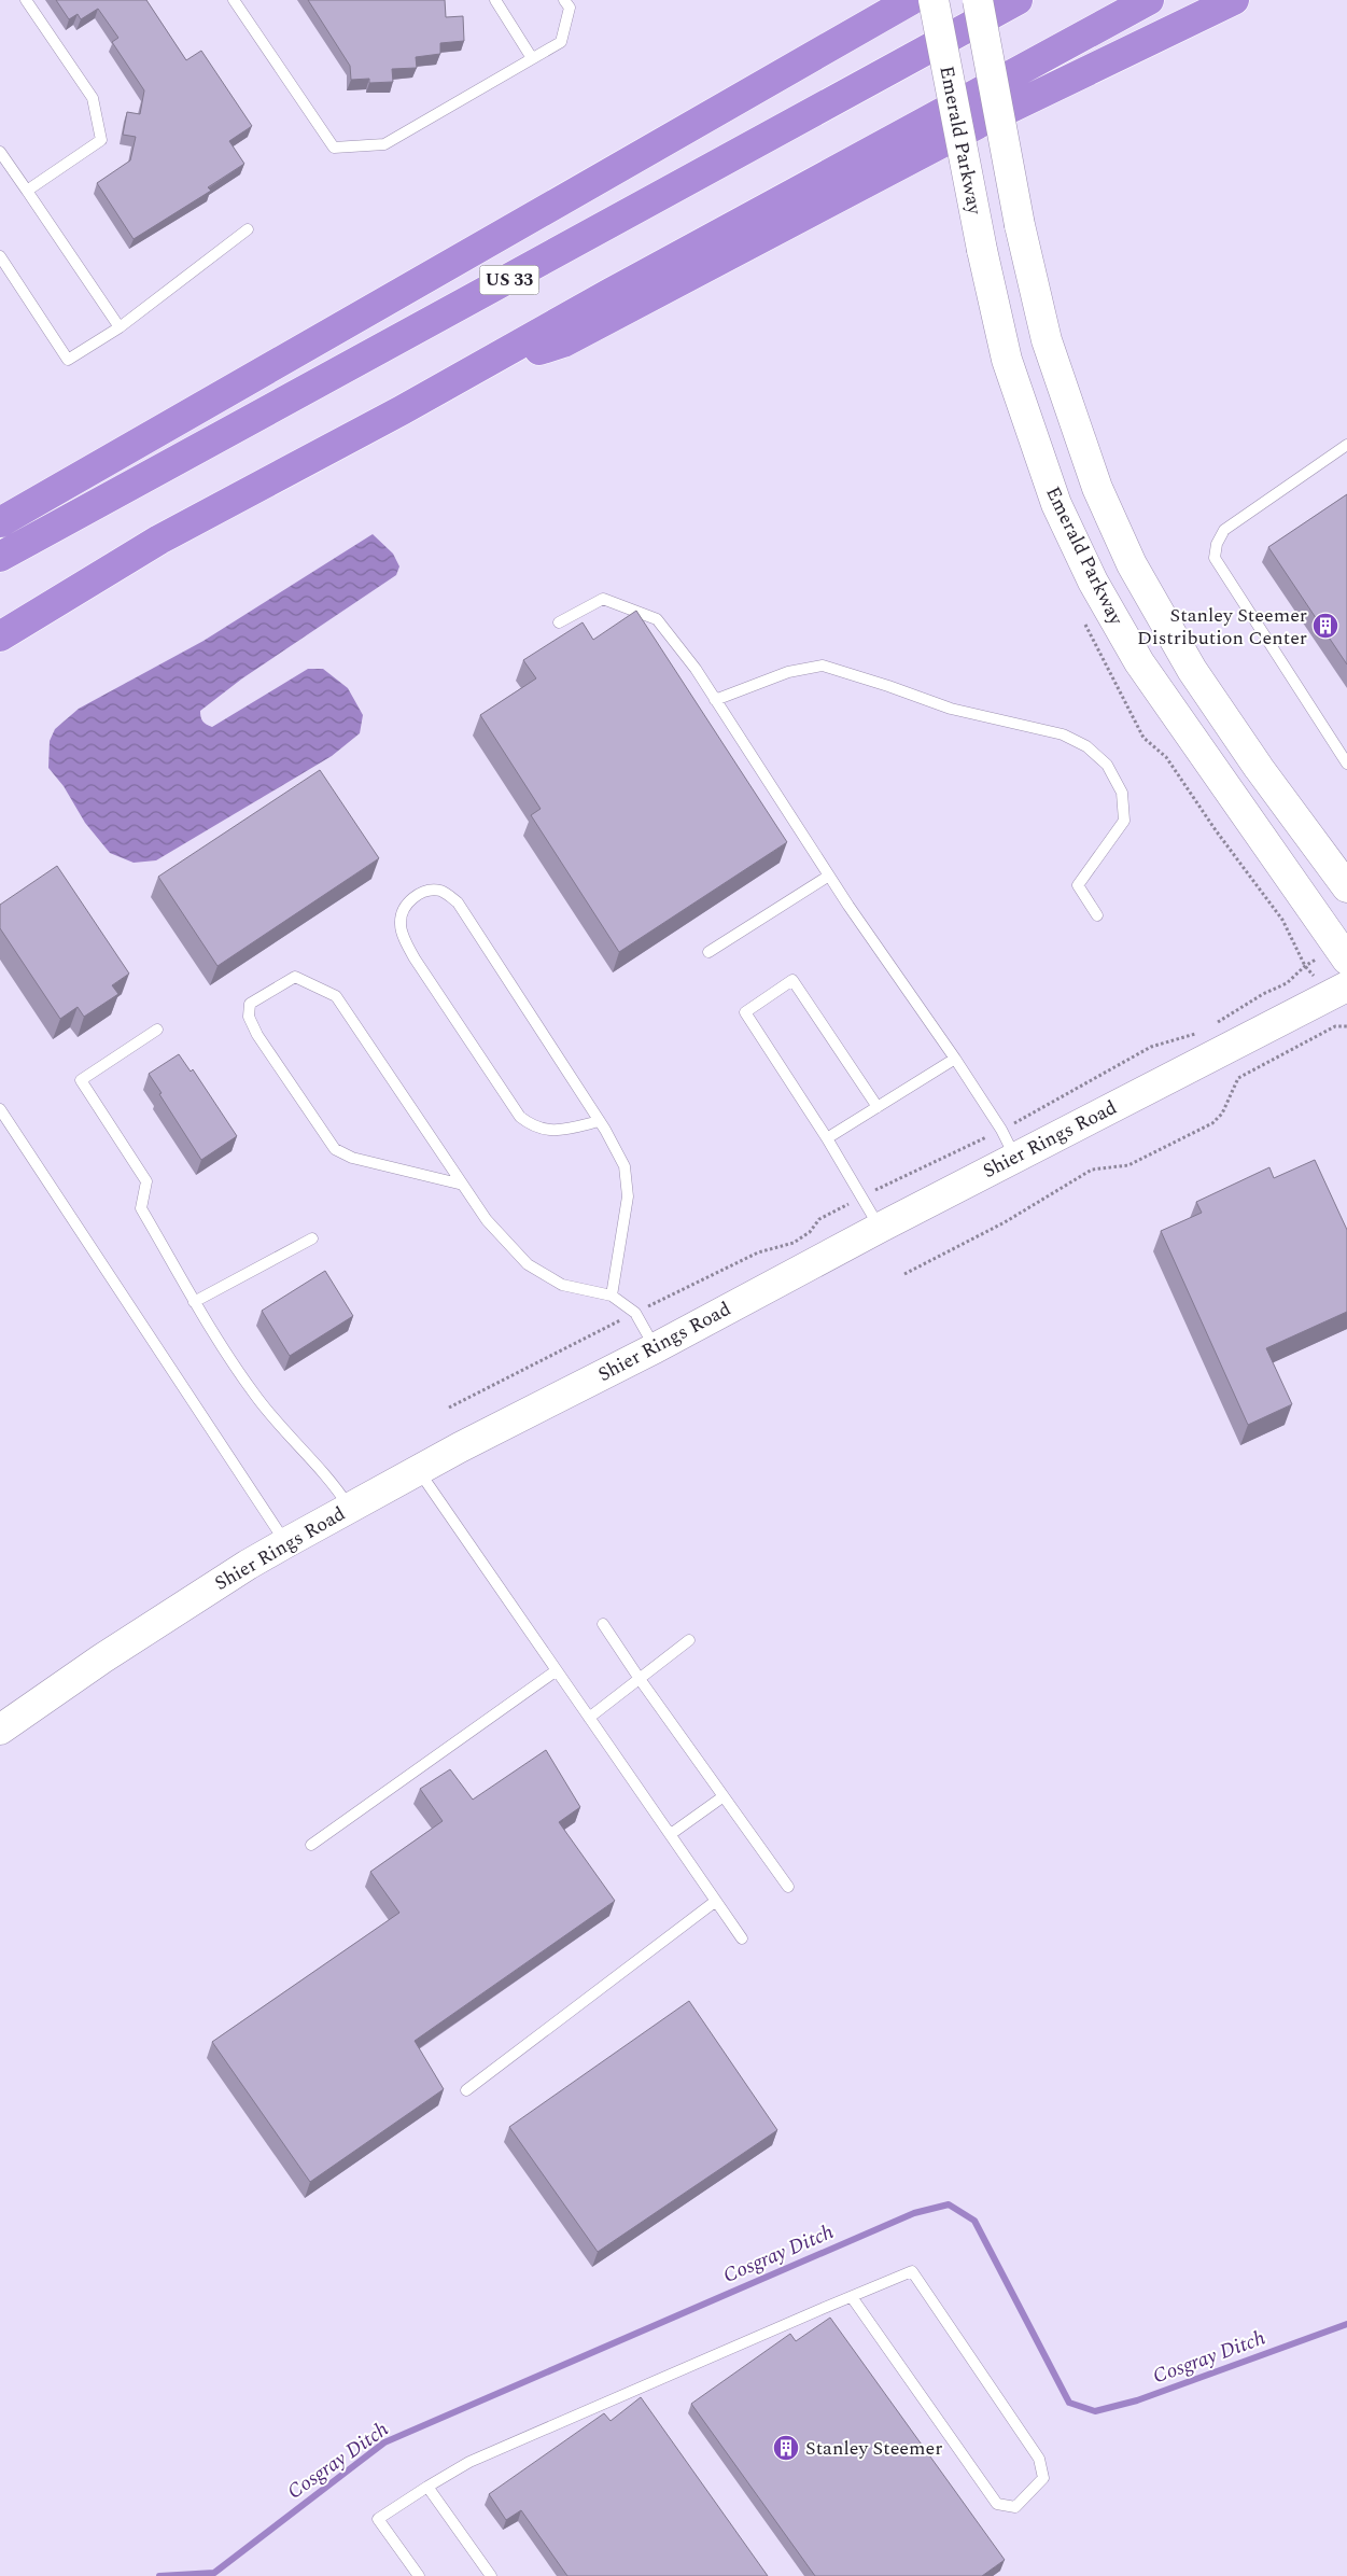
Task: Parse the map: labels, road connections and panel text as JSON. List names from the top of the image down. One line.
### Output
{"streets":{"highway":["US 33"],"main road":["Emerald Parkway","Shier Rings Road"]},"water":["Cosgray Ditch"],"places":{"building":["Stanley Steemer Distribution Center","Stanley Steemer"]}}
